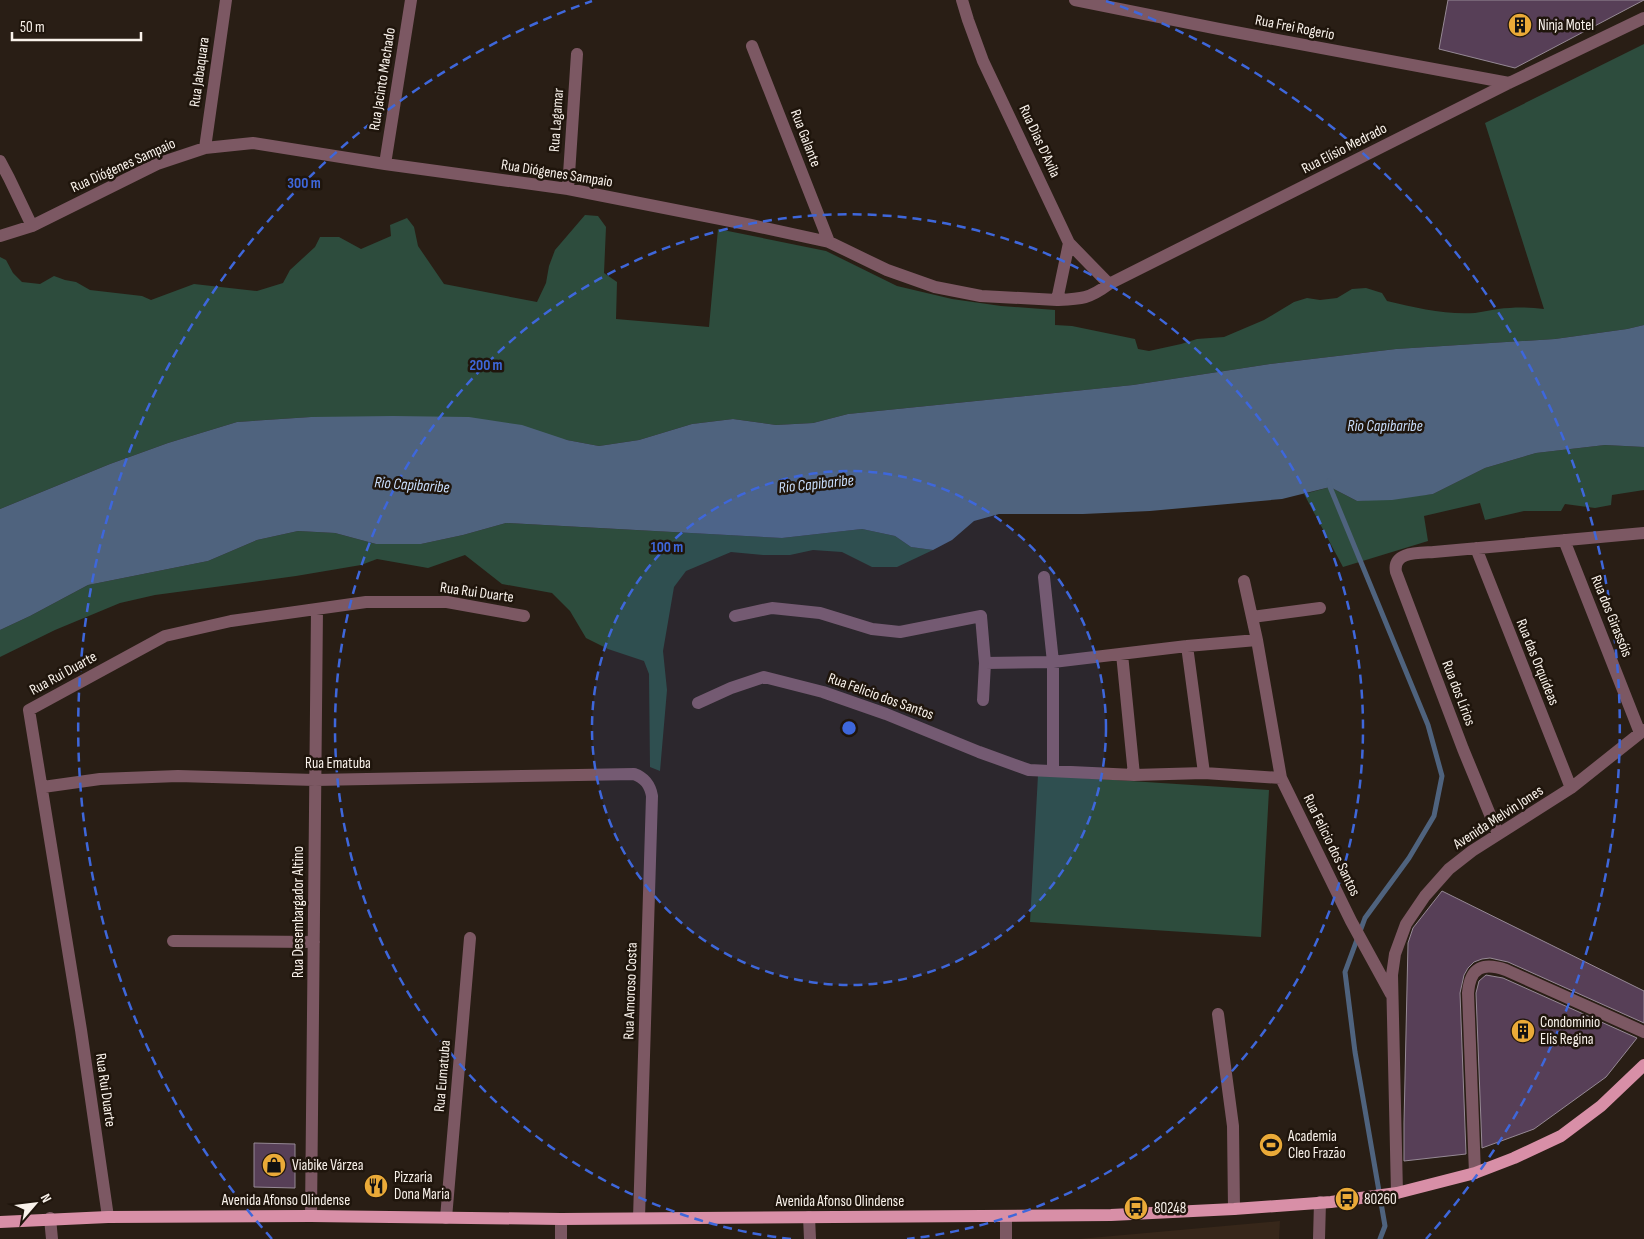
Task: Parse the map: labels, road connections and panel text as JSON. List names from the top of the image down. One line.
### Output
{"streets":{"main road":["Avenida Afonso Olindense"],"street":["Rua Frei Rogerio","Rua Jabaquara","Rua Jacinto Machado","Rua Lagamar","Rua Galante","Rua Dias D'Avila","Rua Elísio Medrado","Rua Diógenes Sampaio","Rua Rui Duarte","Rua dos Girassóis","Rua das Orquídeas","Rua dos Lírios","Rua Felicio dos Santos","Rua Ematuba","Avenida Melvin Jones","Rua Desembargador Altino","Rua Amoroso Costa","Rua Eumatuba"]},"crossings":[["Rua Frei Rogerio","Rua Elísio Medrado"],["Rua Jabaquara","Rua Diógenes Sampaio"],["Rua Jacinto Machado","Rua Diógenes Sampaio"],["Rua Lagamar","Rua Diógenes Sampaio"],["Rua Galante","Rua Diógenes Sampaio"],["Rua Dias D'Avila","Rua Elísio Medrado"],["Rua Elísio Medrado","Rua Diógenes Sampaio"],["Rua Rui Duarte","Rua Ematuba"],["Rua Rui Duarte","Rua Desembargador Altino"],["Rua Rui Duarte","Avenida Afonso Olindense"],["Rua dos Girassóis","Avenida Melvin Jones"],["Rua das Orquídeas","Rua dos Lírios"],["Rua das Orquídeas","Avenida Melvin Jones"],["Rua dos Lírios","Avenida Melvin Jones"],["Rua Felicio dos Santos","Avenida Melvin Jones"],["Rua Ematuba","Rua Desembargador Altino"],["Rua Ematuba","Rua Amoroso Costa"],["Avenida Melvin Jones","Avenida Afonso Olindense"],["Rua Desembargador Altino","Avenida Afonso Olindense"],["Rua Amoroso Costa","Avenida Afonso Olindense"],["Rua Eumatuba","Avenida Afonso Olindense"]],"water":["Rio Capibaribe"],"places":{"building":["Ninja Motel","Condominio Elis Regina"],"sports":["Academia Cleo Frazão"],"shop":["Viabike Várzea"],"restaurant":["Pizzaria Dona Maria"],"bus stop":["80260","80248"]},"scale_bar":"50 m","north":"top right","rings":["300 m","200 m","100 m"]}
